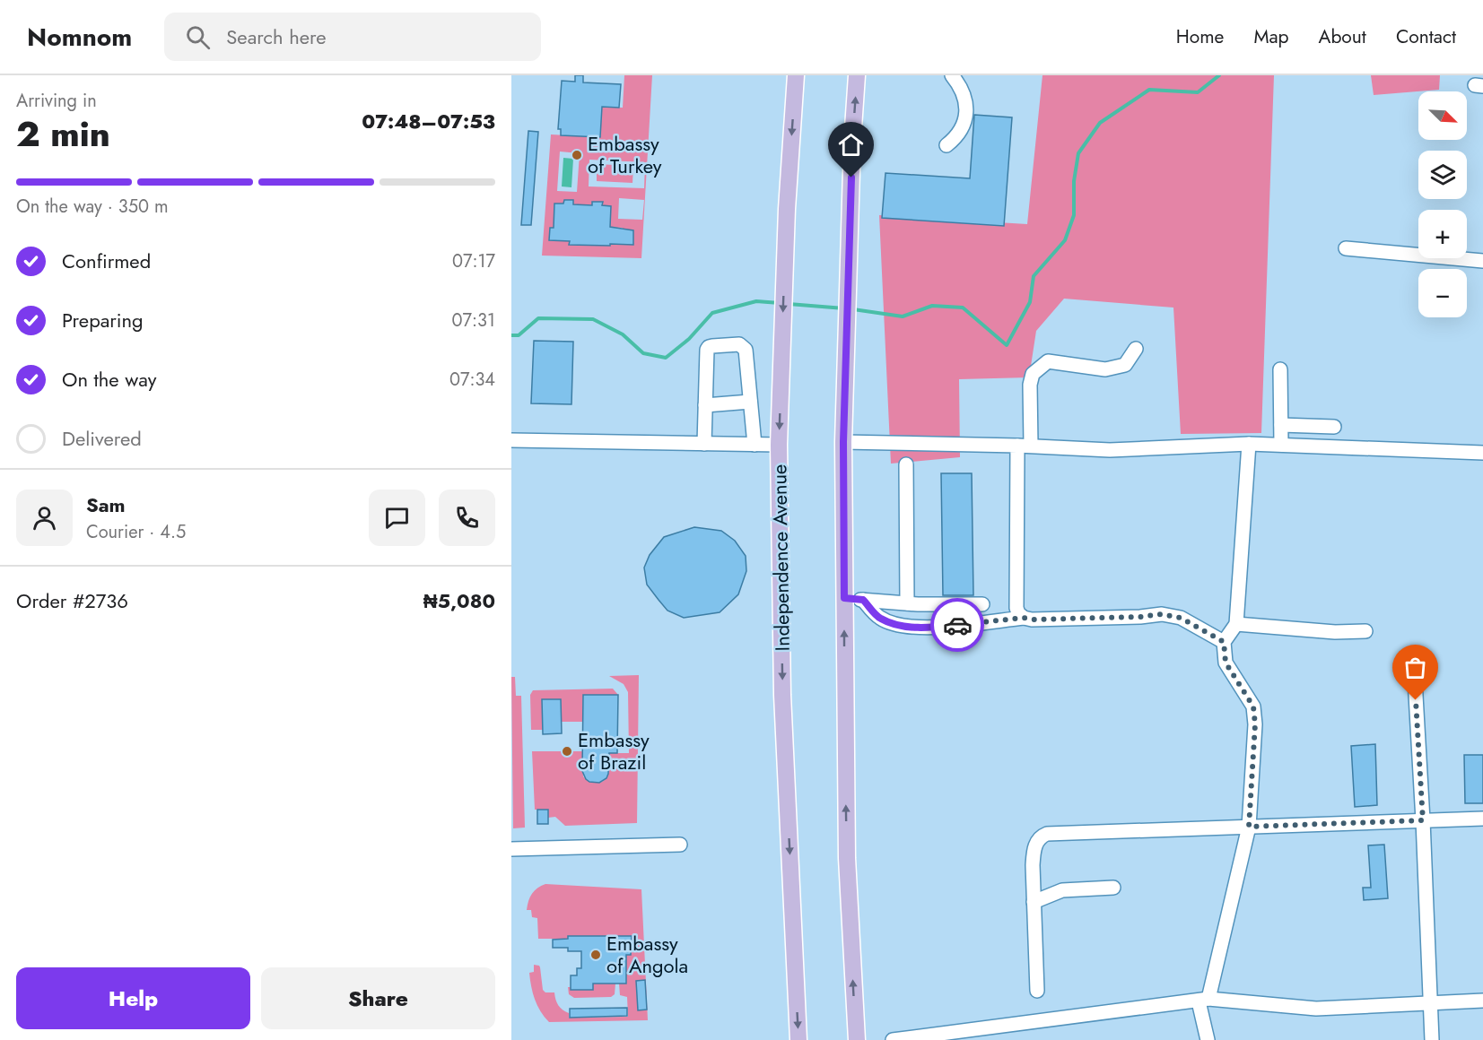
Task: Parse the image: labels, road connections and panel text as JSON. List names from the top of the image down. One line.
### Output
{"streets":{"main road":["Independence Avenue"]},"places":["Embassy of Turkey","Embassy of Brazil","Embassy of Angola"],"north":"bottom right","page":{"header":"Nomnom","search":"Search here","nav":["Home","Map","About","Contact"],"heading":["2 min","Arriving in","07:48–07:53"],"panel":["Sam","Courier · 4.5","Order #2736","₦5,080"],"map_buttons":["+","−"],"bar":"On the way · 350 m","list":[["Confirmed","07:17"],["Preparing","07:31"],["On the way","07:34"],"Delivered"],"buttons":["Help","Share"]}}
